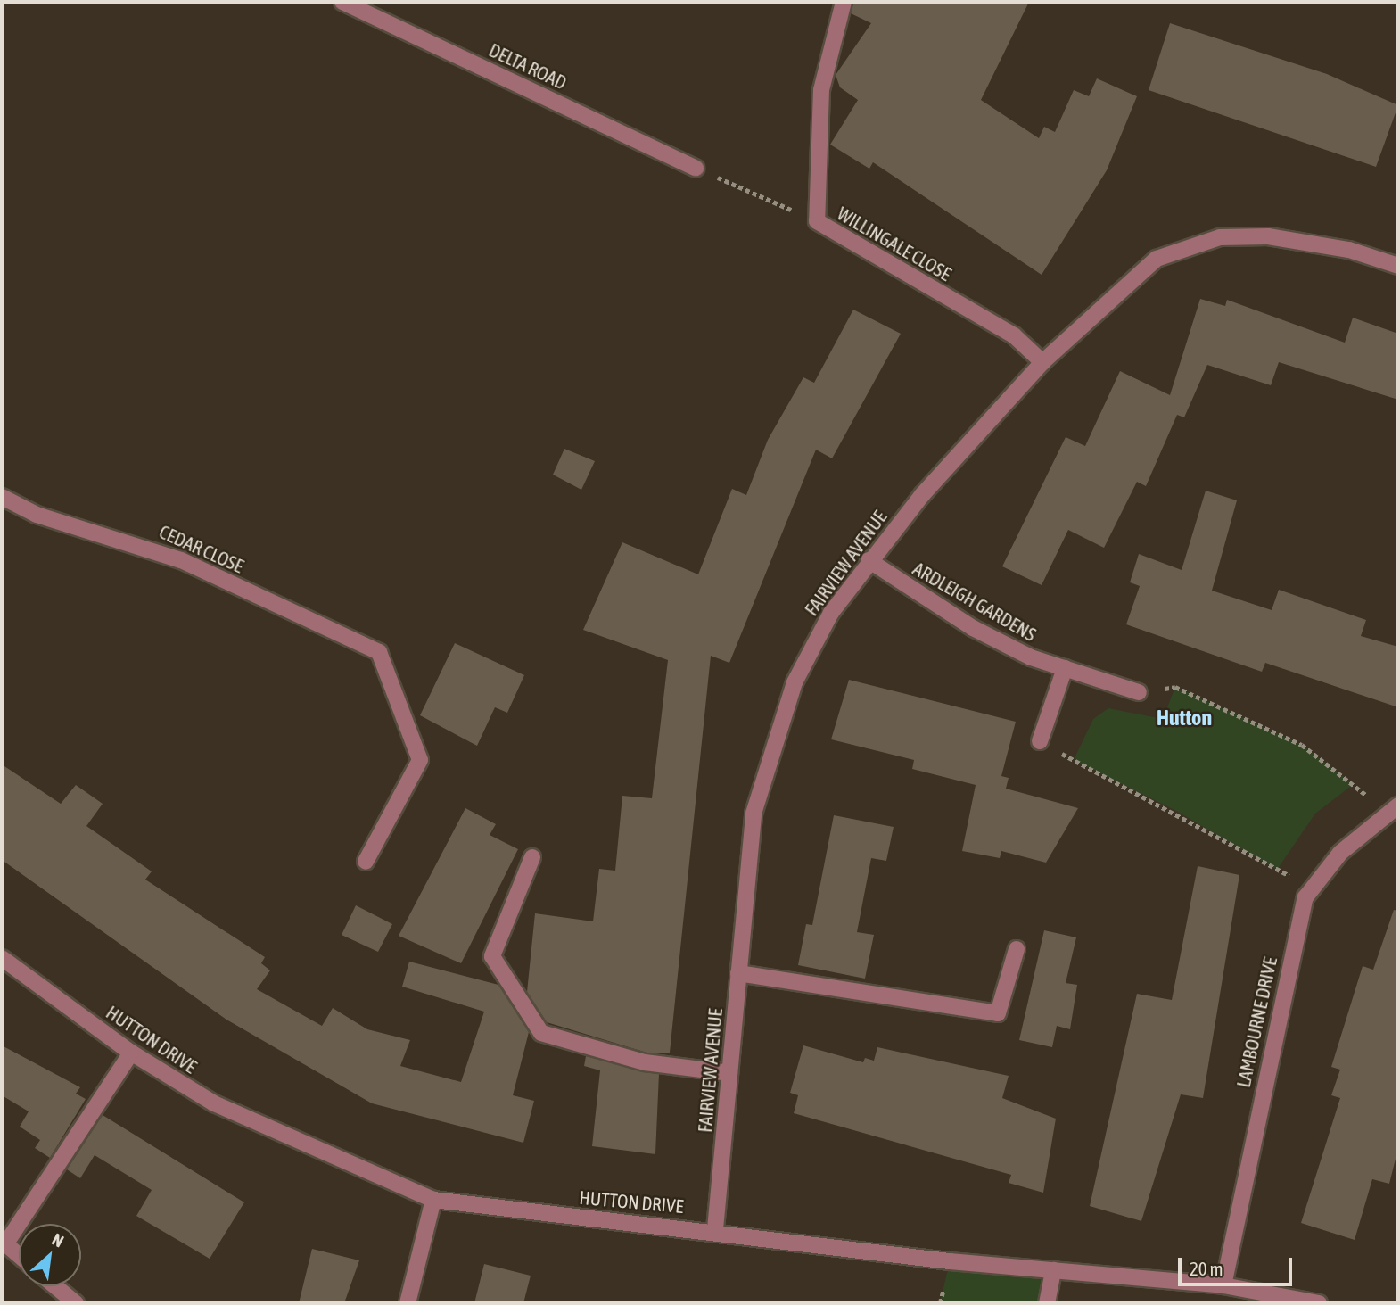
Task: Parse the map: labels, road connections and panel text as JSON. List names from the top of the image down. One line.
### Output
{"streets":{"street":["DELTA ROAD","WILLINGALE CLOSE","CEDAR CLOSE","FAIRVIEW AVENUE","ARDLEIGH GARDENS","LAMBOURNE DRIVE","HUTTON DRIVE"]},"crossings":[["WILLINGALE CLOSE","FAIRVIEW AVENUE"],["FAIRVIEW AVENUE","ARDLEIGH GARDENS"],["FAIRVIEW AVENUE","HUTTON DRIVE"],["LAMBOURNE DRIVE","HUTTON DRIVE"]],"districts":["Hutton"],"scale_bar":"20 m","north":"top right"}
